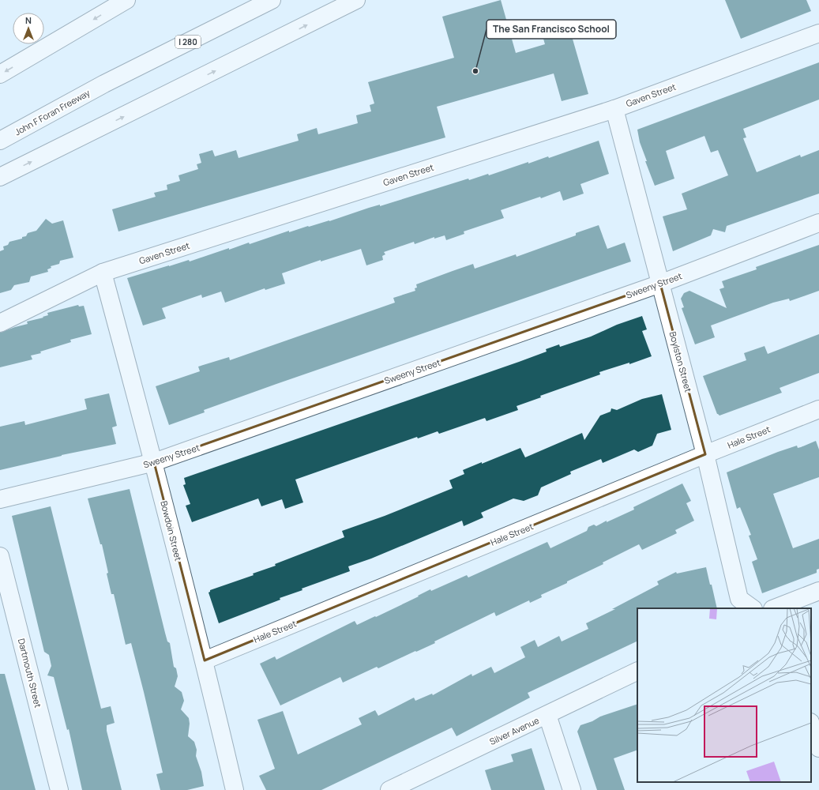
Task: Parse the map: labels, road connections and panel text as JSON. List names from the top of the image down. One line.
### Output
{"streets":{"main road":["I 280","Gaven Street","John F Foran Freeway","Sweeny Street","Boylston Street","Hale Street","Bowdoin Street","Dartmouth Street","Silver Avenue"]},"crossings":[["I 280","John F Foran Freeway"],["Gaven Street","Boylston Street"],["Gaven Street","Bowdoin Street"],["Sweeny Street","Boylston Street"],["Sweeny Street","Bowdoin Street"],["Boylston Street","Hale Street"],["Hale Street","Bowdoin Street"]],"places":["The San Francisco School"],"north":"top"}
